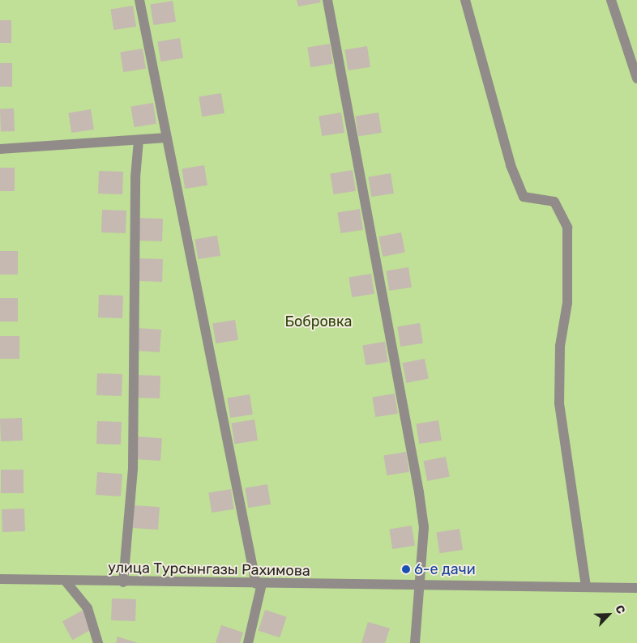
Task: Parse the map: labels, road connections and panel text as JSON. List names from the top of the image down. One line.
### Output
{"streets":{"street":["улица Турсынгазы Рахимова"]},"parks":["Бобровка"],"places":["6-е дачи"],"north":"top right"}
